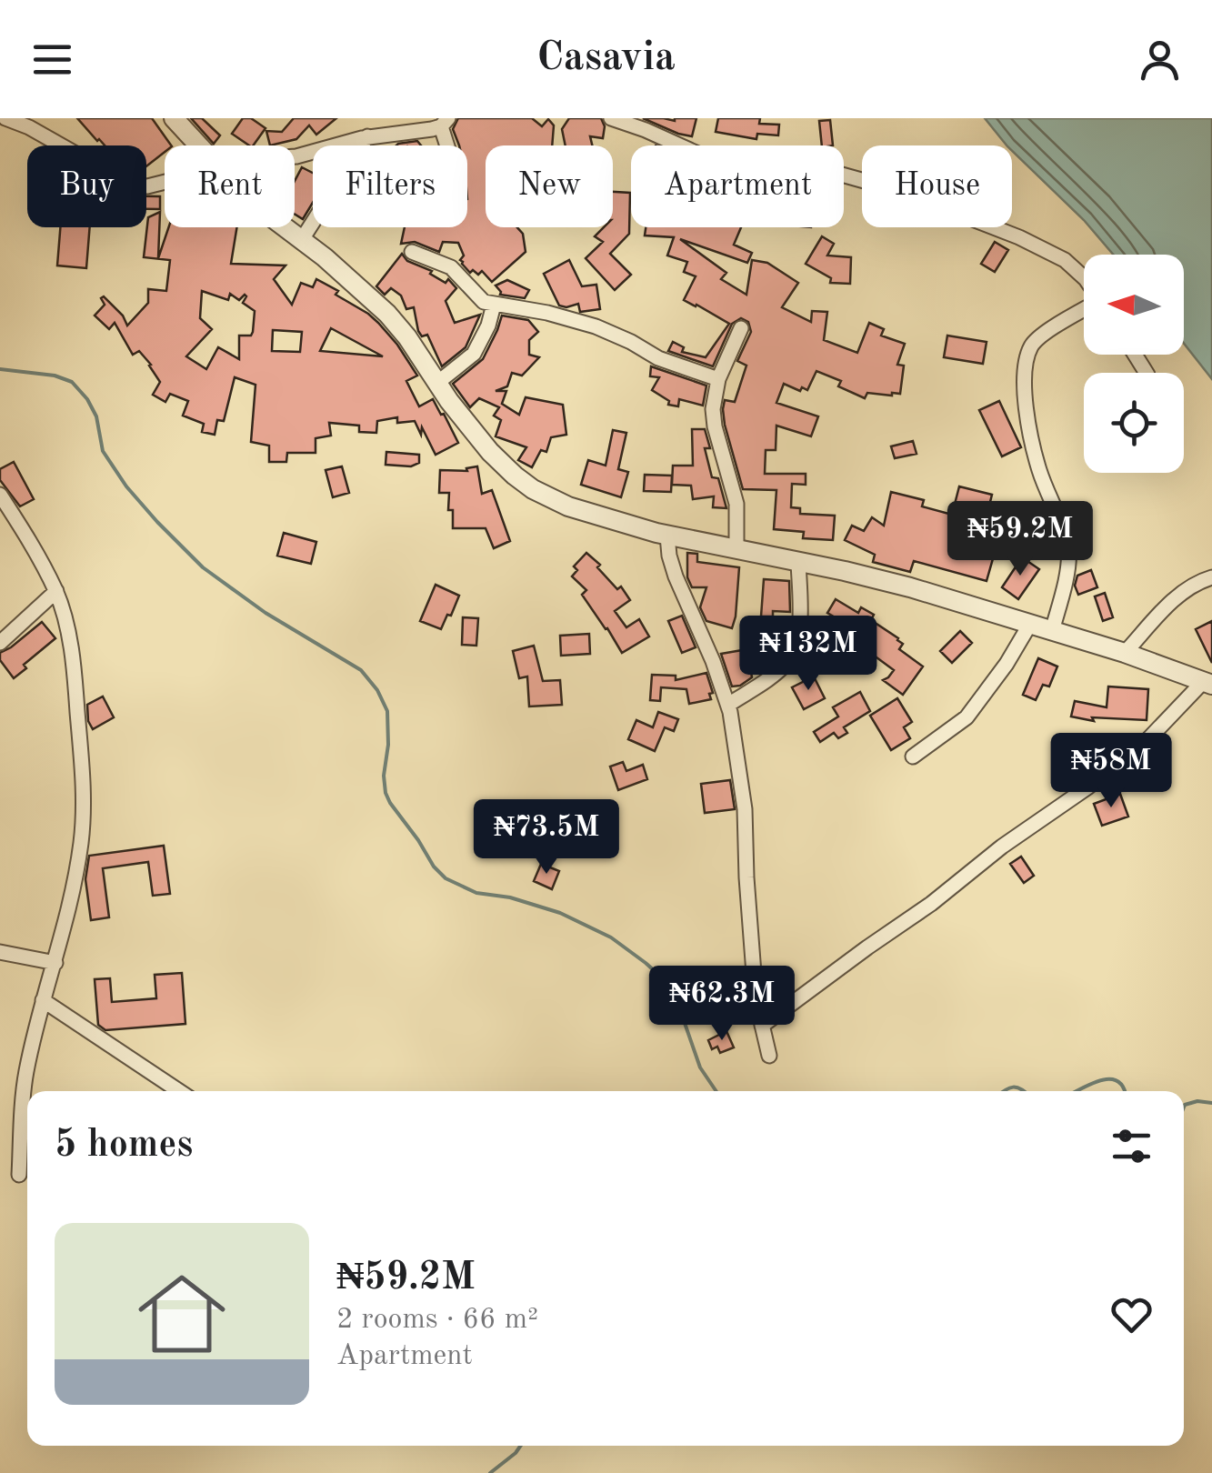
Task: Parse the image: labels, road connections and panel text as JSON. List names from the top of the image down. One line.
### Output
{"north":"left","page":{"header":"Casavia","chip":["Buy","Rent","Filters","New","Apartment","House"],"price":["₦59.2M","₦132M","₦58M","₦73.5M","₦62.3M"],"heading":"5 homes","list":[{"name":"₦59.2M","note":"2 rooms · 66 m² · Apartment"}]}}
